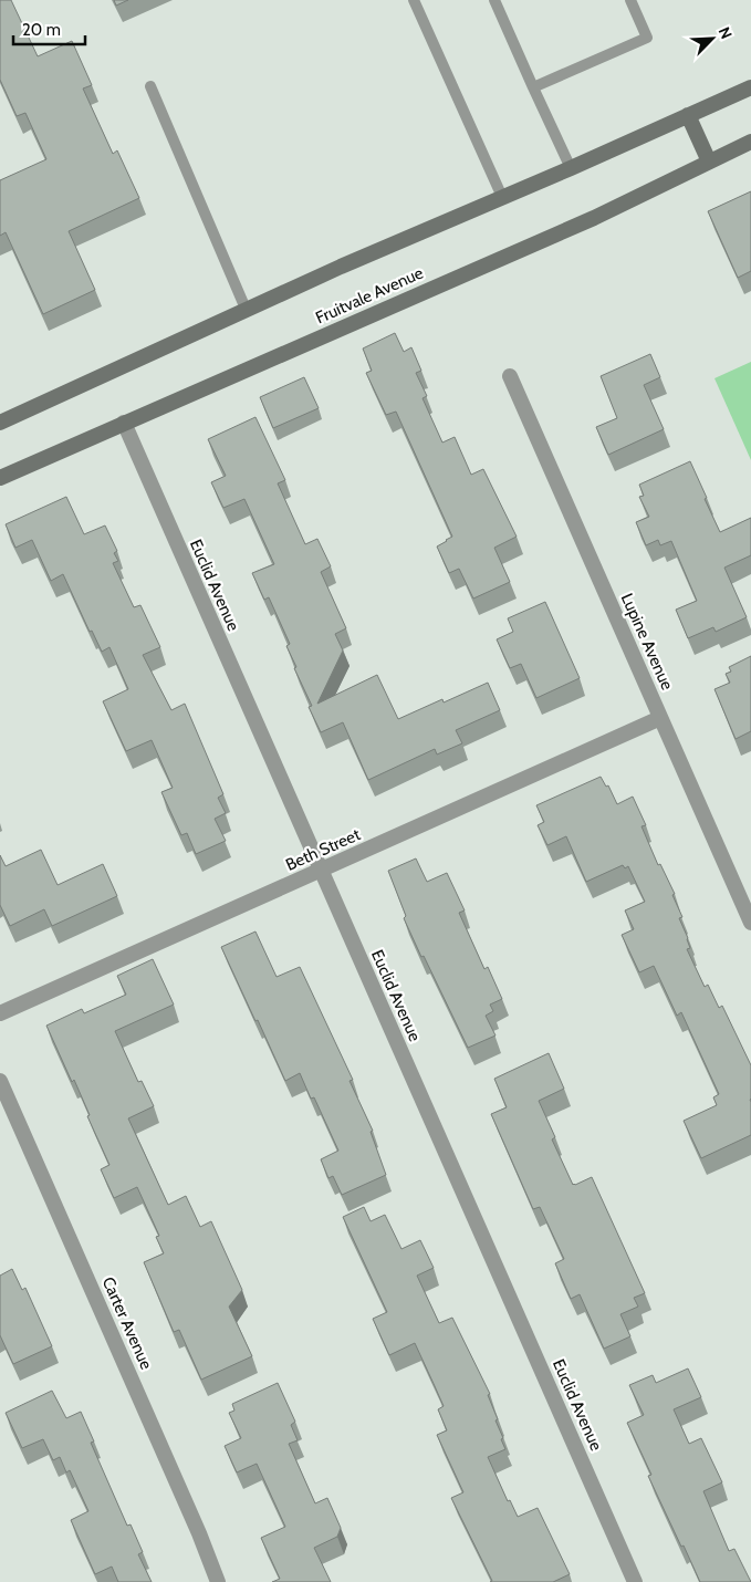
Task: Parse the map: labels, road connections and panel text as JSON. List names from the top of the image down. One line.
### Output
{"streets":{"main road":["Fruitvale Avenue"],"street":["Euclid Avenue","Lupine Avenue","Beth Street","Carter Avenue"]},"crossings":[["Fruitvale Avenue","Euclid Avenue"],["Euclid Avenue","Beth Street"],["Lupine Avenue","Beth Street"]],"scale_bar":"20 m","north":"top right"}
